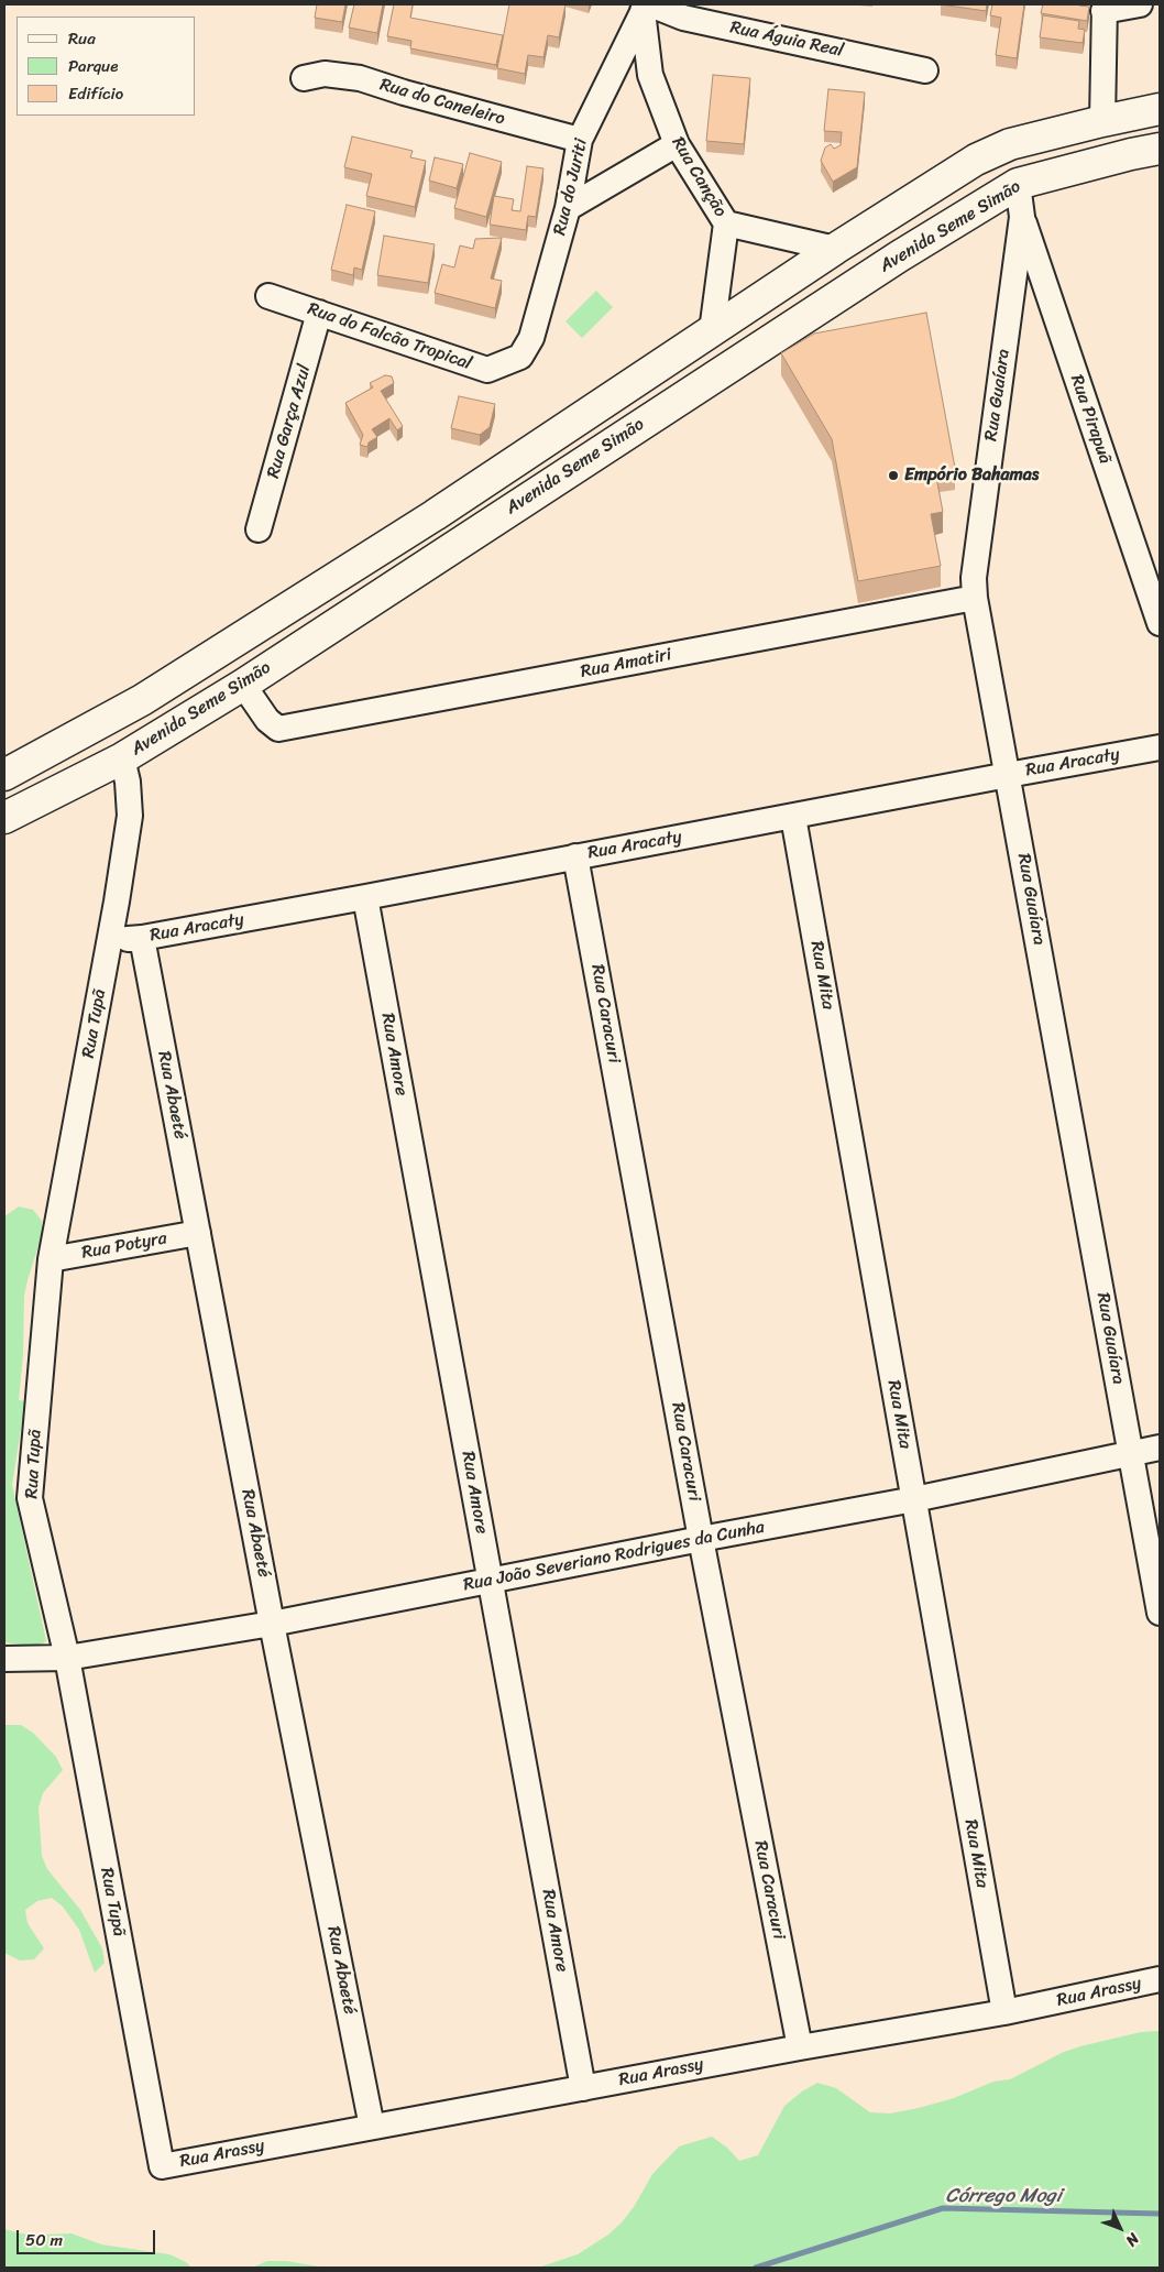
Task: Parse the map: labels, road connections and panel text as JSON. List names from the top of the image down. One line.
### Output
{"streets":{"main road":["Avenida Seme Simão"],"street":["Rua Águia Real","Rua do Caneleiro","Rua Canção","Rua do Juriti","Rua do Falcão Tropical","Rua Guaíara","Rua Pirapuã","Rua Garça Azul","Rua Amatiri","Rua Aracaty","Rua Mita","Rua Caracuri","Rua Tupã","Rua Amore","Rua Abaeté","Rua Potyra","Rua João Severiano Rodrigues da Cunha","Rua Arassy"]},"crossings":[["Rua Águia Real","Rua Canção"],["Rua Águia Real","Rua do Juriti"],["Rua do Caneleiro","Rua do Juriti"],["Rua Canção","Rua do Juriti"],["Rua Canção","Avenida Seme Simão"],["Rua do Juriti","Rua do Falcão Tropical"],["Avenida Seme Simão","Rua Guaíara"],["Avenida Seme Simão","Rua Amatiri"],["Avenida Seme Simão","Rua Tupã"],["Rua do Falcão Tropical","Rua Garça Azul"],["Rua Guaíara","Rua Pirapuã"],["Rua Guaíara","Rua Amatiri"],["Rua Guaíara","Rua Aracaty"],["Rua Guaíara","Rua João Severiano Rodrigues da Cunha"],["Rua Aracaty","Rua Mita"],["Rua Aracaty","Rua Caracuri"],["Rua Aracaty","Rua Tupã"],["Rua Aracaty","Rua Amore"],["Rua Aracaty","Rua Abaeté"],["Rua Mita","Rua João Severiano Rodrigues da Cunha"],["Rua Mita","Rua Arassy"],["Rua Caracuri","Rua João Severiano Rodrigues da Cunha"],["Rua Caracuri","Rua Arassy"],["Rua Tupã","Rua Potyra"],["Rua Tupã","Rua João Severiano Rodrigues da Cunha"],["Rua Tupã","Rua Arassy"],["Rua Amore","Rua João Severiano Rodrigues da Cunha"],["Rua Amore","Rua Arassy"],["Rua Abaeté","Rua Potyra"],["Rua Abaeté","Rua João Severiano Rodrigues da Cunha"],["Rua Abaeté","Rua Arassy"]],"water":["Córrego Mogi"],"places":["Empório Bahamas"],"legend":["Rua","Parque","Edifício"],"scale_bar":"50 m","north":"bottom right"}
